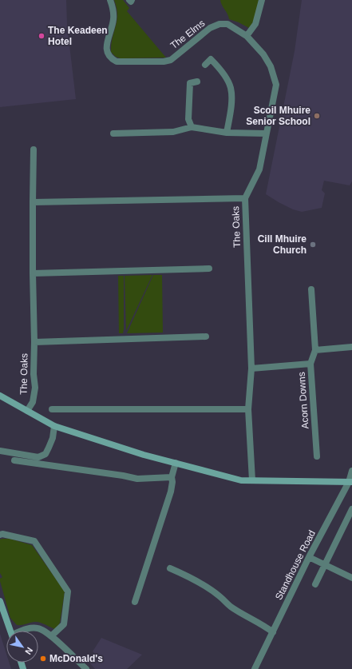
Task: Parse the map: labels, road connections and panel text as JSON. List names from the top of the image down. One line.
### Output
{"streets":{"street":["The Elms","The Oaks","Acorn Downs","Standhouse Road"]},"crossings":[["The Elms","The Oaks"],["The Oaks","Acorn Downs"]],"places":["The Keadeen Hotel","Scoil Mhuire Senior School","Cill Mhuire Church","McDonald's"],"north":"bottom right"}
